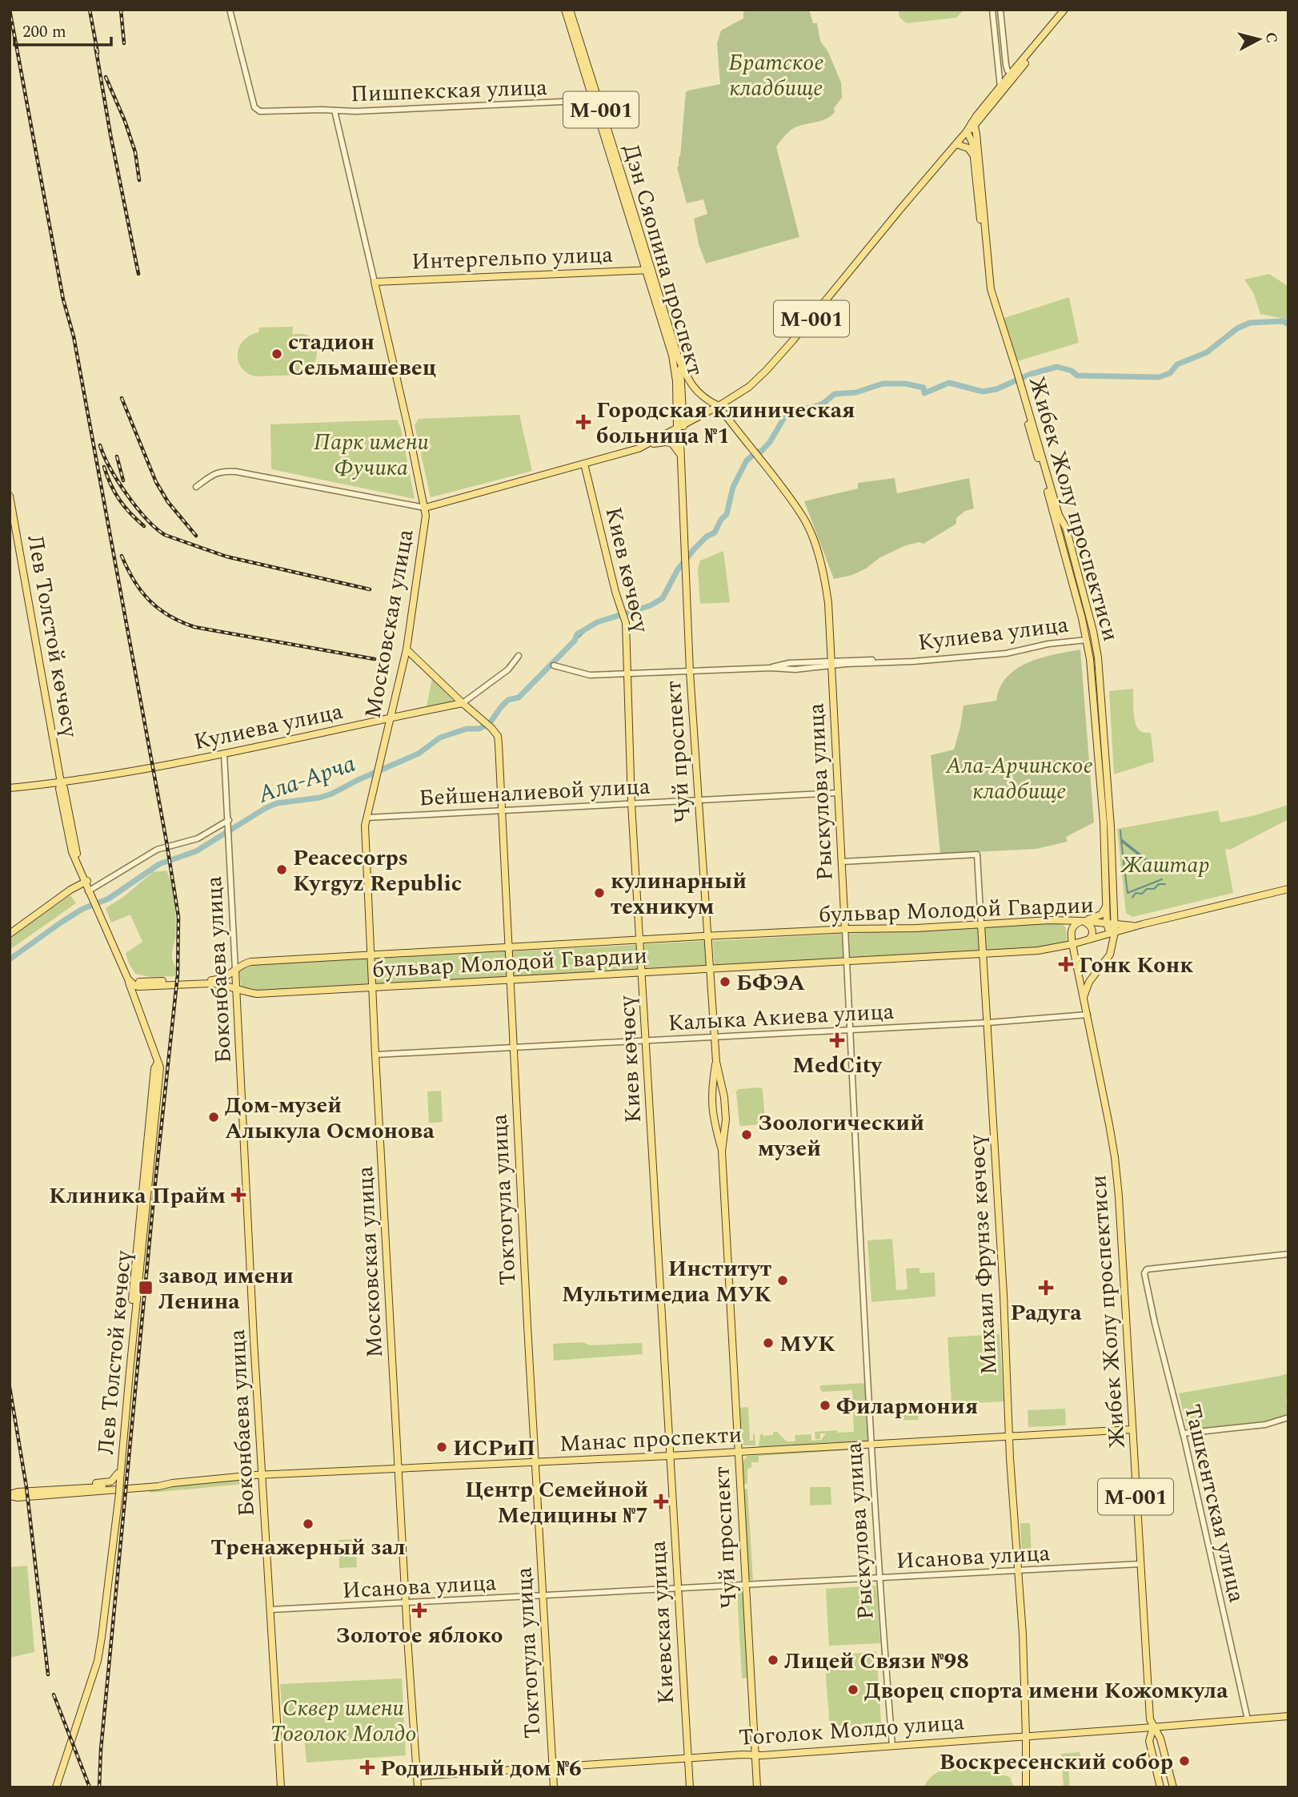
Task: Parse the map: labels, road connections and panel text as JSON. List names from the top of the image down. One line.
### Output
{"streets":{"main road":["M-001","Интергельпо улица","Дэн Сяопина проспект","М-001","Жибек Жолу проспектиси","Киев көчөсү","Московская улица","Кулиева улица","Лев Толстой көчөсү","Чуй проспект","Рыскулова улица","бульвар Молодой Гвардии","Боконбаева улица","Токтогула улица","Михаил Фрунзе көчөсү","Манас проспекти","Киевская улица","Тоголок Молдо улица"],"street":["Пишпекская улица","Бейшеналиевой улица","Калыка Акиева улица","Ташкентская улица","Исанова улица"]},"crossings":[["Пишпекская улица","Дэн Сяопина проспект"],["Интергельпо улица","Дэн Сяопина проспект"],["Интергельпо улица","Московская улица"],["Дэн Сяопина проспект","М-001"],["Дэн Сяопина проспект","Чуй проспект"],["Дэн Сяопина проспект","Рыскулова улица"],["М-001","Жибек Жолу проспектиси"],["М-001","Чуй проспект"],["М-001","Рыскулова улица"],["Жибек Жолу проспектиси","Кулиева улица"],["Жибек Жолу проспектиси","бульвар Молодой Гвардии"],["Жибек Жолу проспектиси","Калыка Акиева улица"],["Жибек Жолу проспектиси","Манас проспекти"],["Жибек Жолу проспектиси","Исанова улица"],["Жибек Жолу проспектиси","Тоголок Молдо улица"],["Киев көчөсү","Кулиева улица"],["Киев көчөсү","Бейшеналиевой улица"],["Киев көчөсү","бульвар Молодой Гвардии"],["Киев көчөсү","Калыка Акиева улица"],["Киев көчөсү","Манас проспекти"],["Киев көчөсү","Киевская улица"],["Московская улица","Кулиева улица"],["Московская улица","Бейшеналиевой улица"],["Московская улица","бульвар Молодой Гвардии"],["Московская улица","Калыка Акиева улица"],["Московская улица","Токтогула улица"],["Московская улица","Манас проспекти"],["Московская улица","Исанова улица"],["Московская улица","Тоголок Молдо улица"],["Кулиева улица","Лев Толстой көчөсү"],["Кулиева улица","Чуй проспект"],["Кулиева улица","Рыскулова улица"],["Кулиева улица","Боконбаева улица"],["Кулиева улица","Токтогула улица"],["Чуй проспект","Бейшеналиевой улица"],["Чуй проспект","бульвар Молодой Гвардии"],["Чуй проспект","Калыка Акиева улица"],["Чуй проспект","Манас проспекти"],["Чуй проспект","Исанова улица"],["Чуй проспект","Тоголок Молдо улица"],["Бейшеналиевой улица","Рыскулова улица"],["Бейшеналиевой улица","Токтогула улица"],["Рыскулова улица","бульвар Молодой Гвардии"],["Рыскулова улица","Калыка Акиева улица"],["Рыскулова улица","Михаил Фрунзе көчөсү"],["Рыскулова улица","Манас проспекти"],["Рыскулова улица","Исанова улица"],["Рыскулова улица","Тоголок Молдо улица"],["бульвар Молодой Гвардии","Боконбаева улица"],["бульвар Молодой Гвардии","Токтогула улица"],["бульвар Молодой Гвардии","Михаил Фрунзе көчөсү"],["Боконбаева улица","Манас проспекти"],["Боконбаева улица","Исанова улица"],["Калыка Акиева улица","Токтогула улица"],["Калыка Акиева улица","Михаил Фрунзе көчөсү"],["Токтогула улица","Манас проспекти"],["Токтогула улица","Исанова улица"],["Токтогула улица","Тоголок Молдо улица"],["Михаил Фрунзе көчөсү","Манас проспекти"],["Михаил Фрунзе көчөсү","Исанова улица"],["Михаил Фрунзе көчөсү","Тоголок Молдо улица"],["Манас проспекти","Киевская улица"],["Ташкентская улица","Тоголок Молдо улица"],["Исанова улица","Киевская улица"],["Киевская улица","Тоголок Молдо улица"]],"water":["Ала-Арча"],"parks":["Братское кладбище","Парк имени Фучика","Ала-Арчинское кладбище","Жаштар","Сквер имени Тоголок Молдо"],"places":{"other":["стадион Сельмашевец","Peacecorps Kyrgyz Republic","кулинарный техникум","БФЭА","Дом-музей Алыкула Осмонова","Зоологический музей","Институт Мультимедиа МУК","МУК","Филармония","ИСРиП","Тренажерный зал","Лицей Связи №98","Дворец спорта имени Кожомкула","Воскресенский собор"],"health":["Городская клиническая больница №1","Гонк Конк","MedCity","Клиника Прайм","Радуга","Центр Семейной Медицины №7","Золотое яблоко","Родильный дом №6"],"transit":["завод имени Ленина"]},"scale_bar":"200 m","north":"right"}
